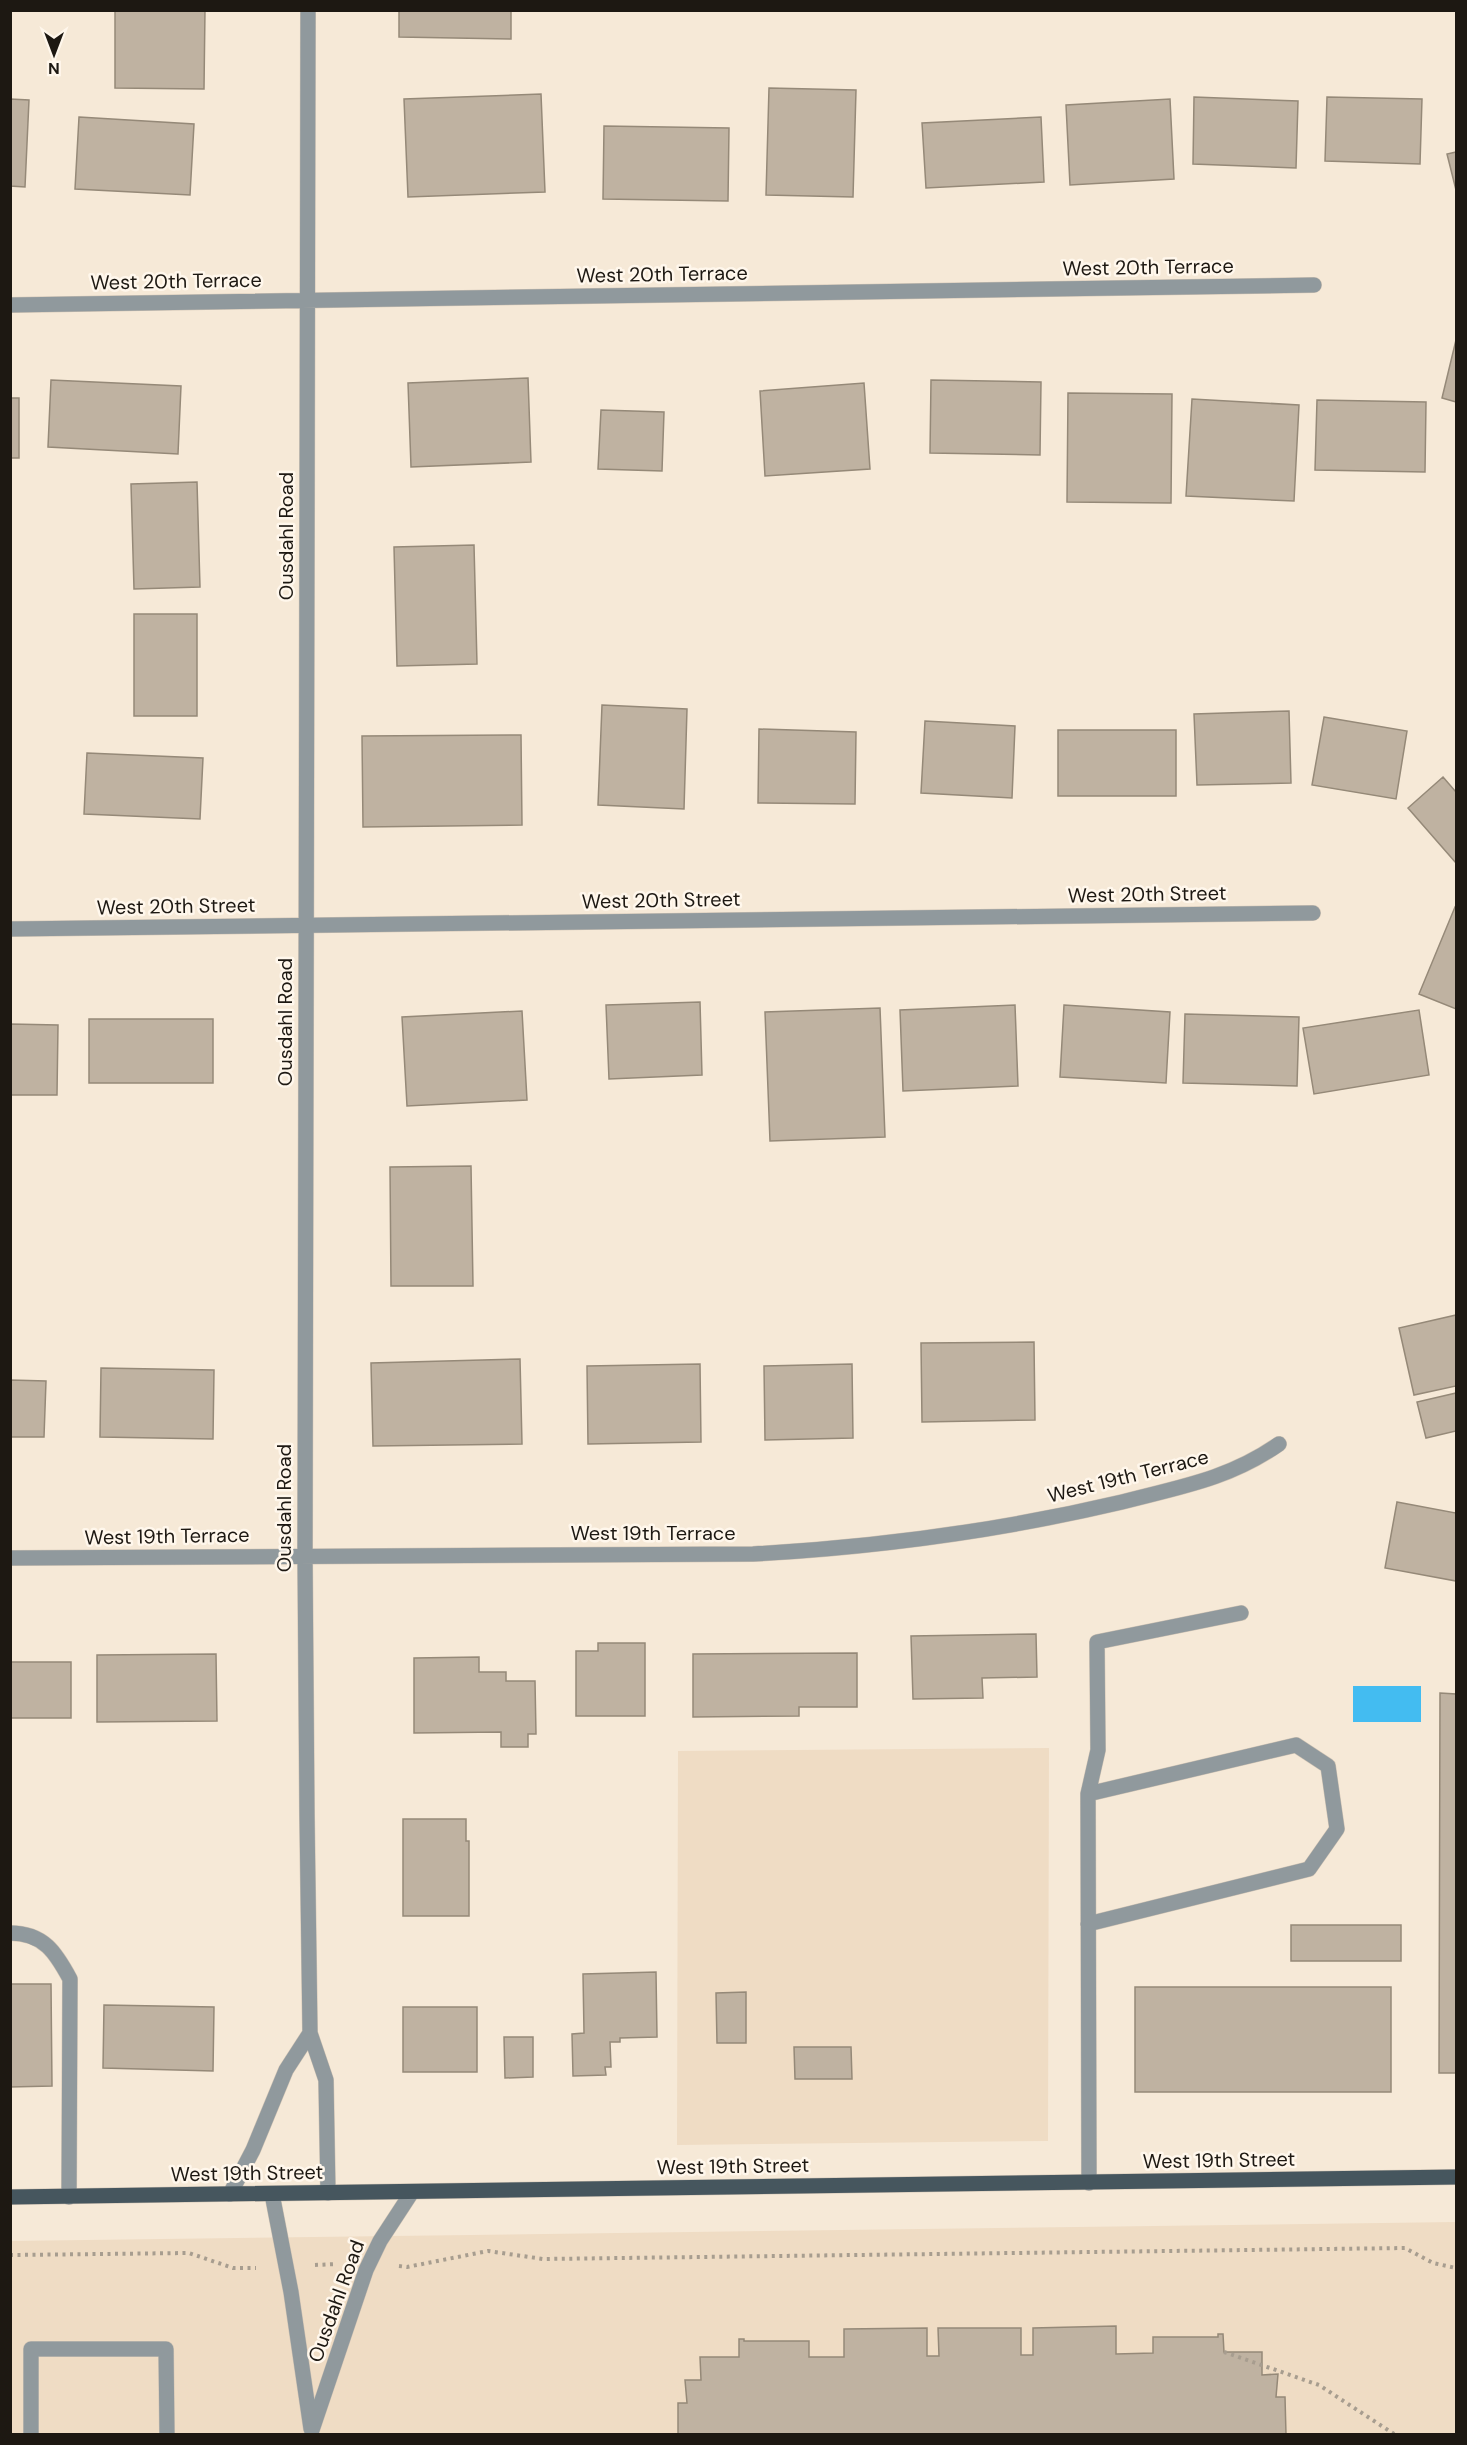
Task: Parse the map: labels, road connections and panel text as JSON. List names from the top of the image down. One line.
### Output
{"streets":{"main road":["West 19th Street"],"street":["West 20th Terrace","Ousdahl Road","West 20th Street","West 19th Terrace"]},"crossings":[["West 20th Terrace","Ousdahl Road"],["Ousdahl Road","West 20th Street"],["Ousdahl Road","West 19th Terrace"],["Ousdahl Road","West 19th Street"]],"north":"bottom"}
